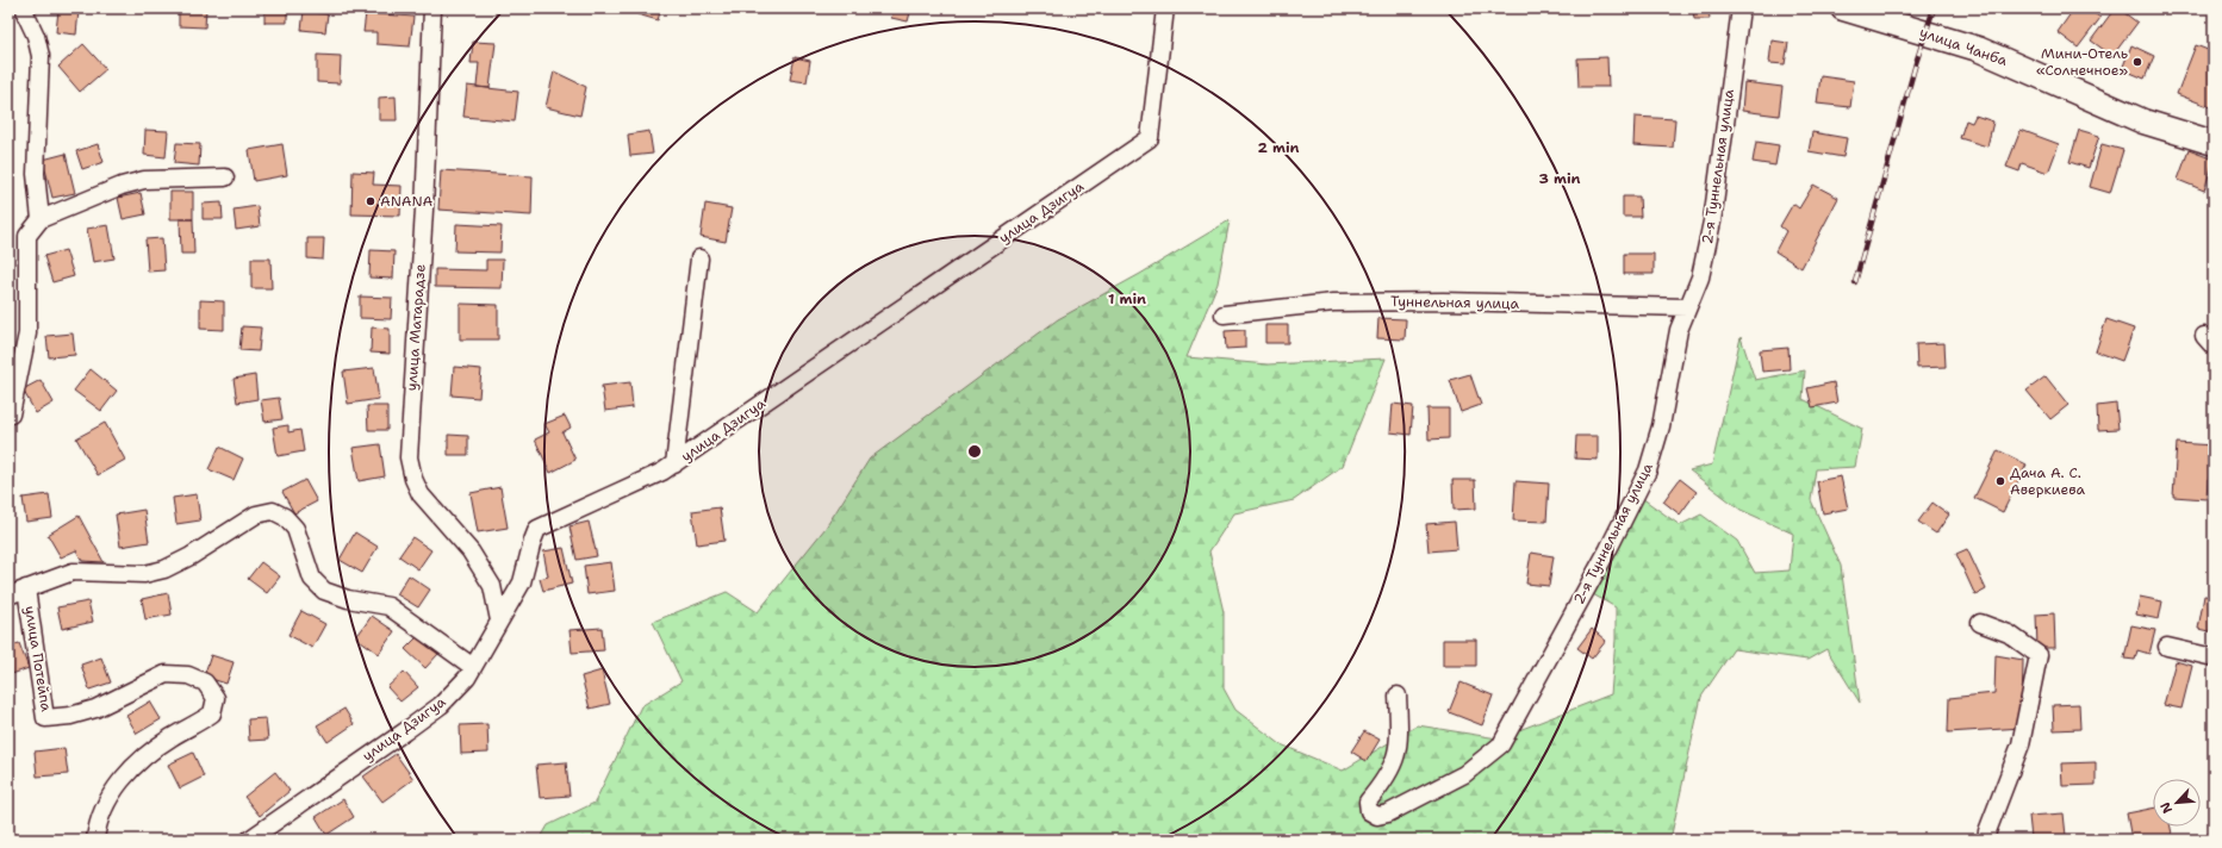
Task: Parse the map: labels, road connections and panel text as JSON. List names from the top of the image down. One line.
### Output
{"streets":{"street":["улица Чанба","2-я Туннельная улица","улица Дзигуа","Туннельная улица","улица Матарадзе","улица Потейпа"]},"crossings":[["2-я Туннельная улица","Туннельная улица"],["улица Дзигуа","улица Матарадзе"]],"places":["Мини-Отель «Солнечное»","ANANA","Дача А. С. Аверкиева"],"north":"bottom left","rings":["2 min","3 min","1 min"]}
